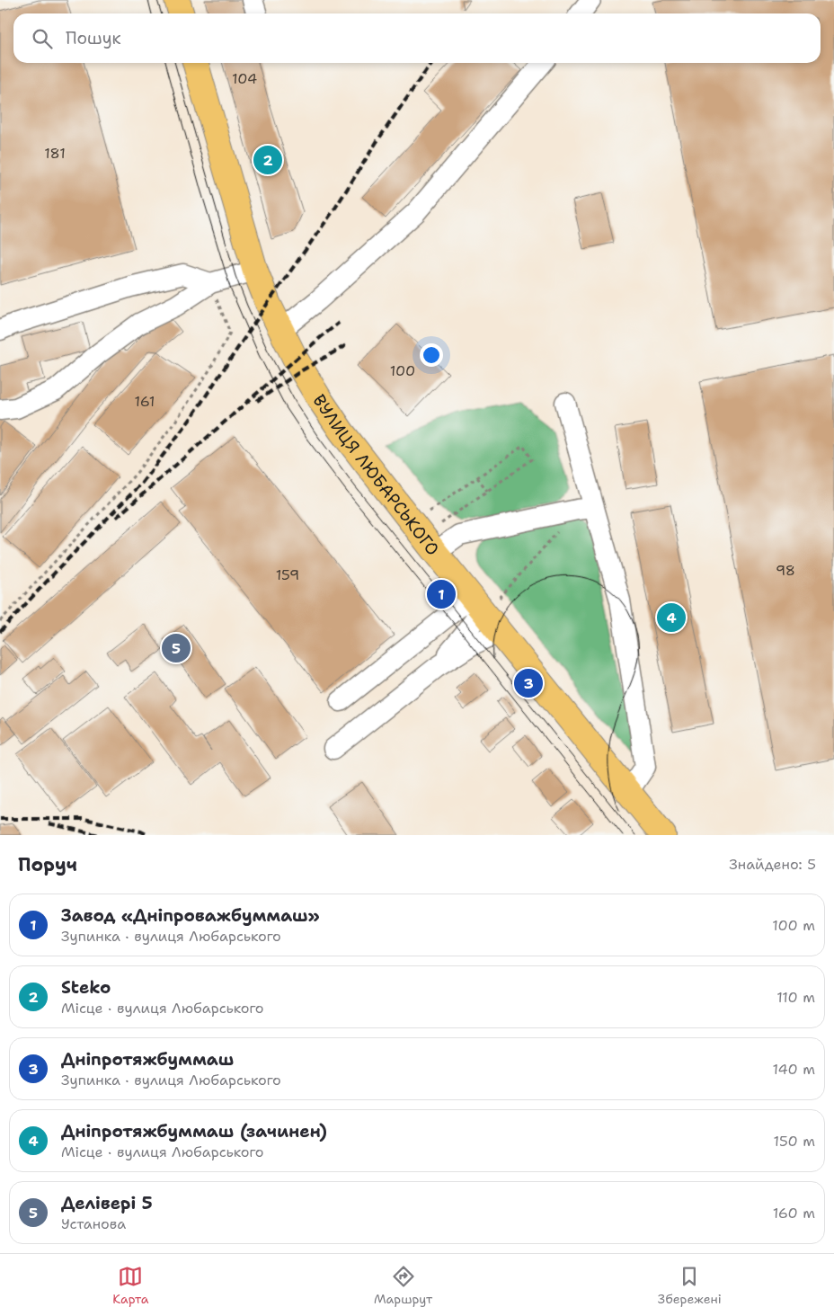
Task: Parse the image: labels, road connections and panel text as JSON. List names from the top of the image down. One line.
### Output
{"streets":{"main road":["ВУЛИЦЯ ЛЮБАРСЬКОГО"]},"house_numbers":["104","181","100","161","98","159"],"page":{"search":"Пошук","pins":["2","1","4","5","3"],"heading":["Поруч","Знайдено: 5"],"list":[{"mark":"1","name":"Завод «Дніпроважбуммаш»","note":"Зупинка · вулиця Любарського","value":"100 m"},{"mark":"2","name":"Steko","note":"Місце · вулиця Любарського","value":"110 m"},{"mark":"3","name":"Дніпротяжбуммаш","note":"Зупинка · вулиця Любарського","value":"140 m"},{"mark":"4","name":"Дніпротяжбуммаш (зачинен)","note":"Місце · вулиця Любарського","value":"150 m"},{"mark":"5","name":"Делівері 5","note":"Установа","value":"160 m"}],"nav":["Карта","Маршрут","Збережені"]}}
